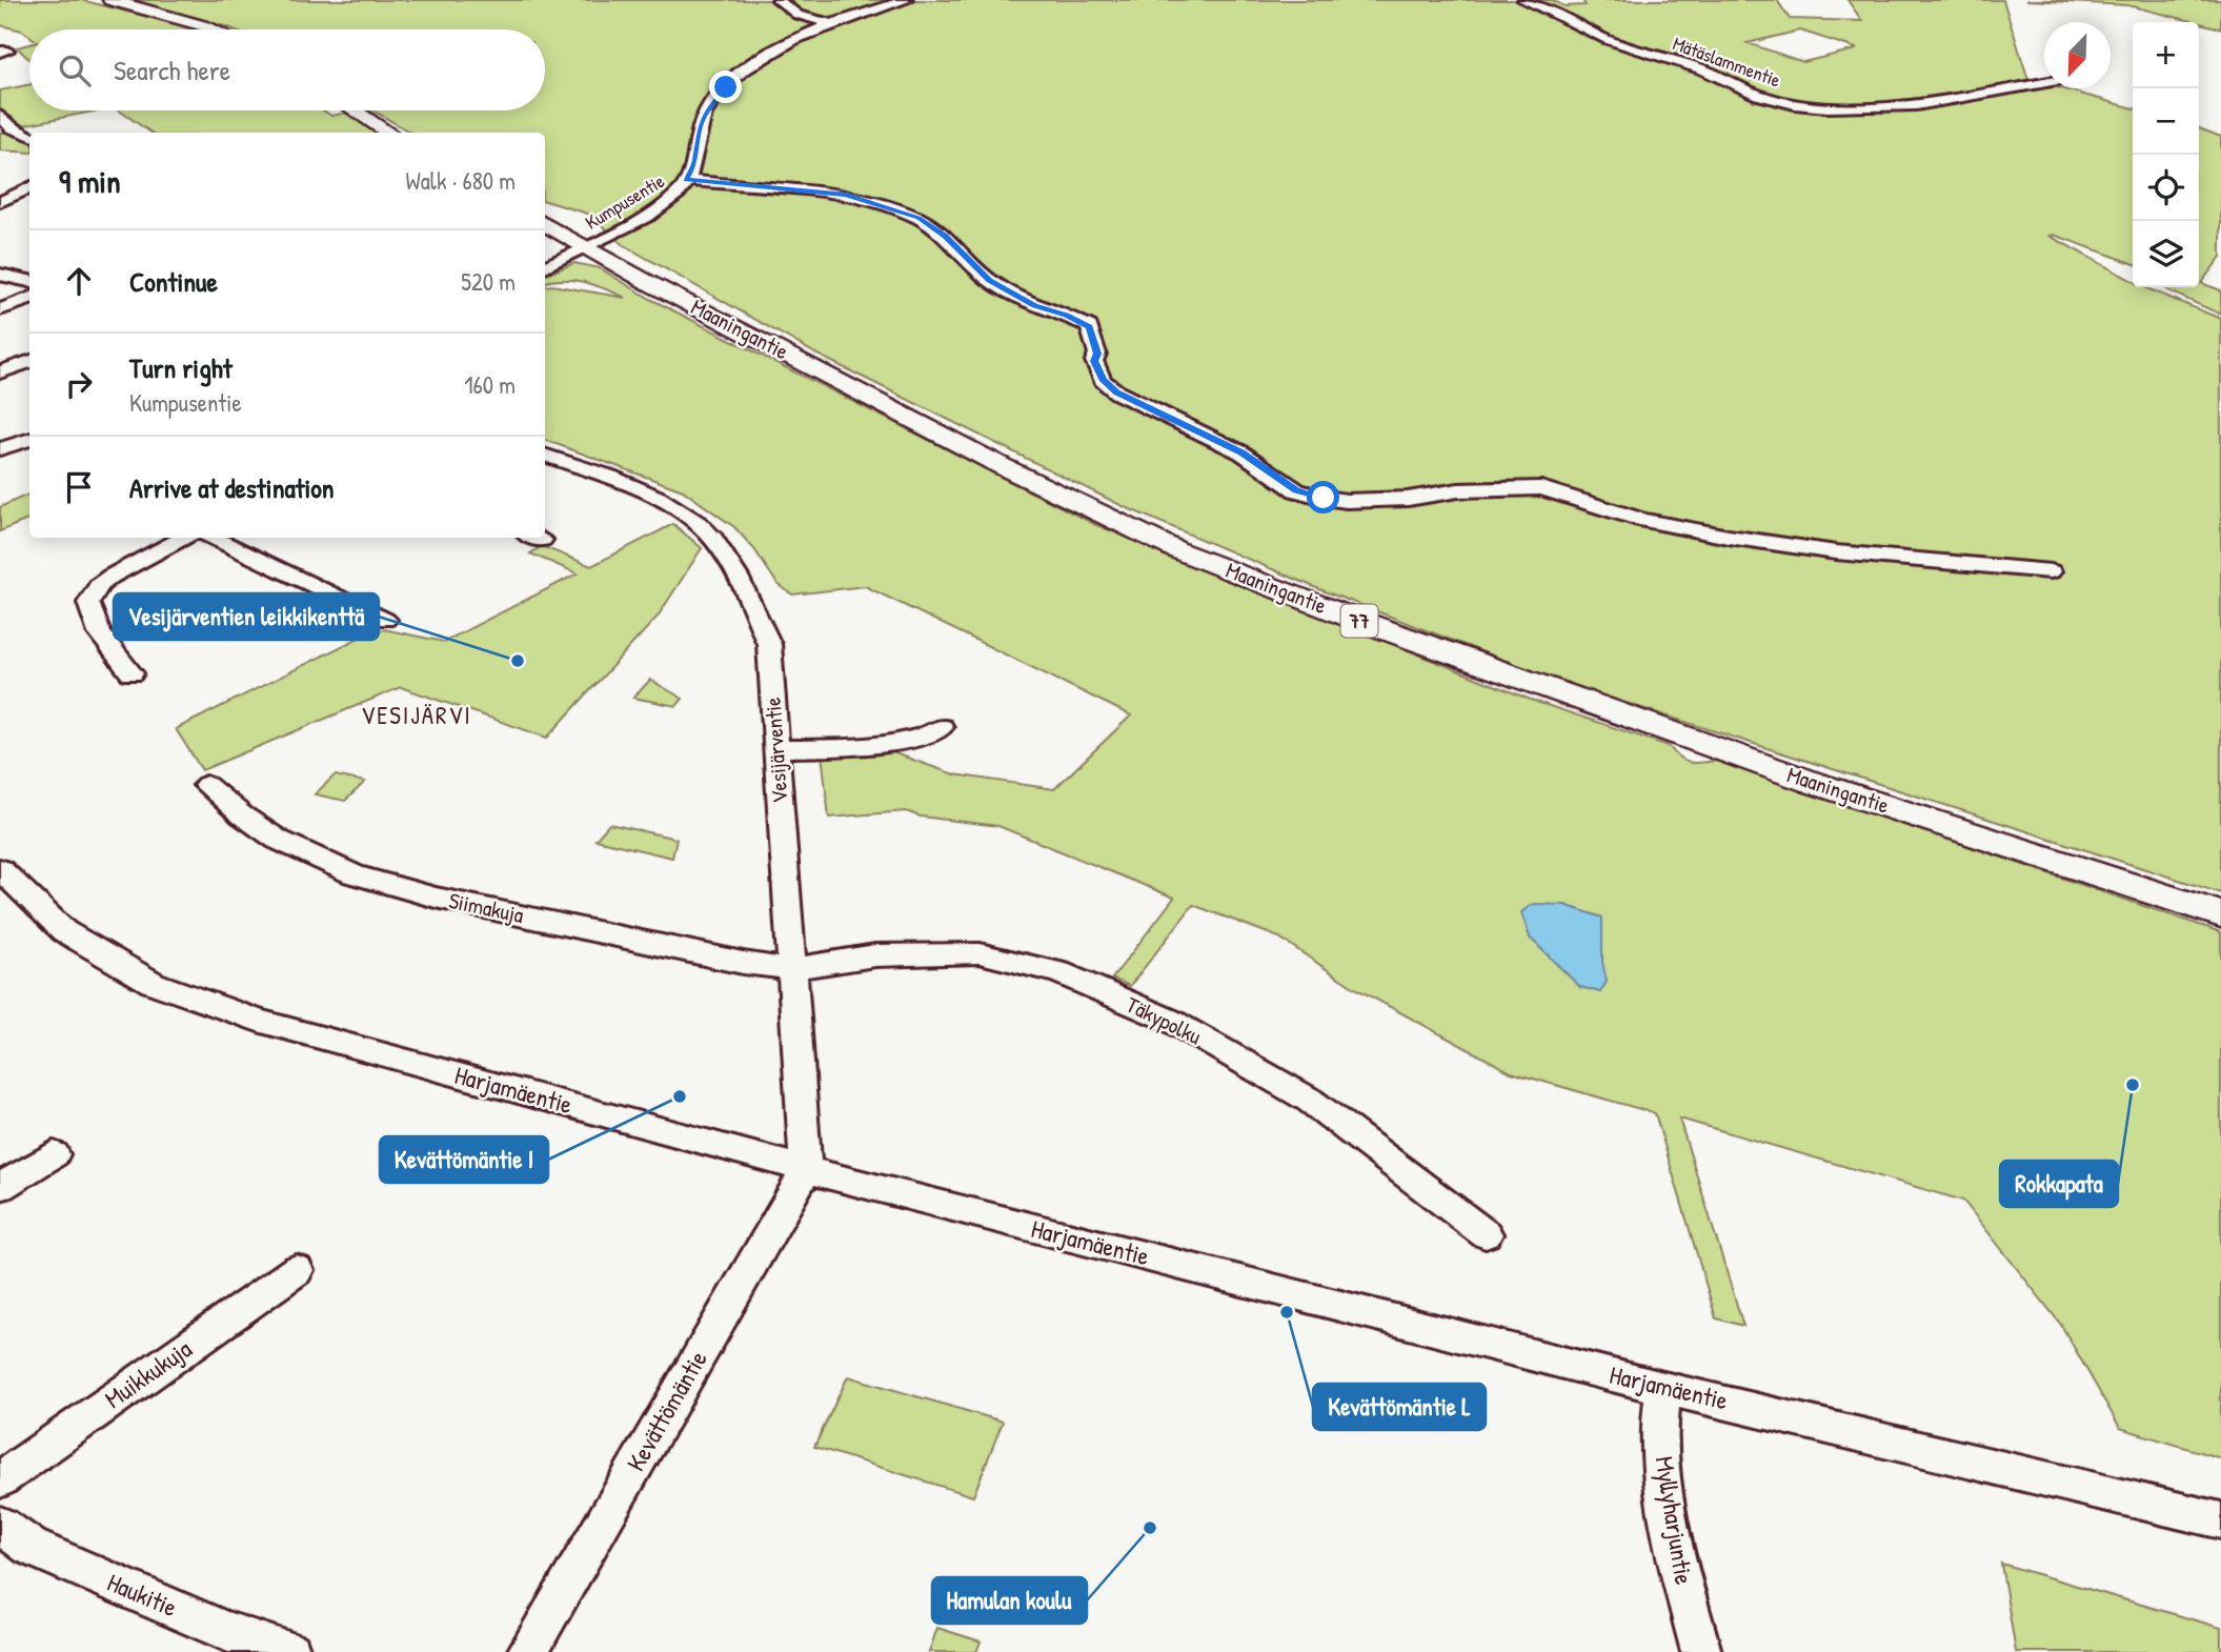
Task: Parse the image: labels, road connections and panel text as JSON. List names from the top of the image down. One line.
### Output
{"streets":{"main road":["Maaningantie","77"],"street":["Mätäslammentie","Kumpusentie","Vesijärventie","Siimakuja","Täkypolku","Harjamäentie","Muikkukuja","Kevättömäntie","Myllyharjuntie","Haukitie"]},"crossings":[["Kumpusentie","Maaningantie"],["Vesijärventie","Siimakuja"],["Vesijärventie","Täkypolku"],["Vesijärventie","Harjamäentie"],["Vesijärventie","Kevättömäntie"],["Siimakuja","Täkypolku"],["Harjamäentie","Kevättömäntie"],["Harjamäentie","Myllyharjuntie"]],"districts":["VESIJÄRVI"],"places":["Vesijärventien leikkikenttä","Rokkapata","Kevättömäntie I","Kevättömäntie L","Hamulan koulu"],"north":"bottom left","page":{"map_buttons":["+","−"],"search":"Search here","heading":["9 min","Walk · 680 m"],"list":[["Continue","520 m"],["Turn right","Kumpusentie","160 m"],"Arrive at destination"]}}
